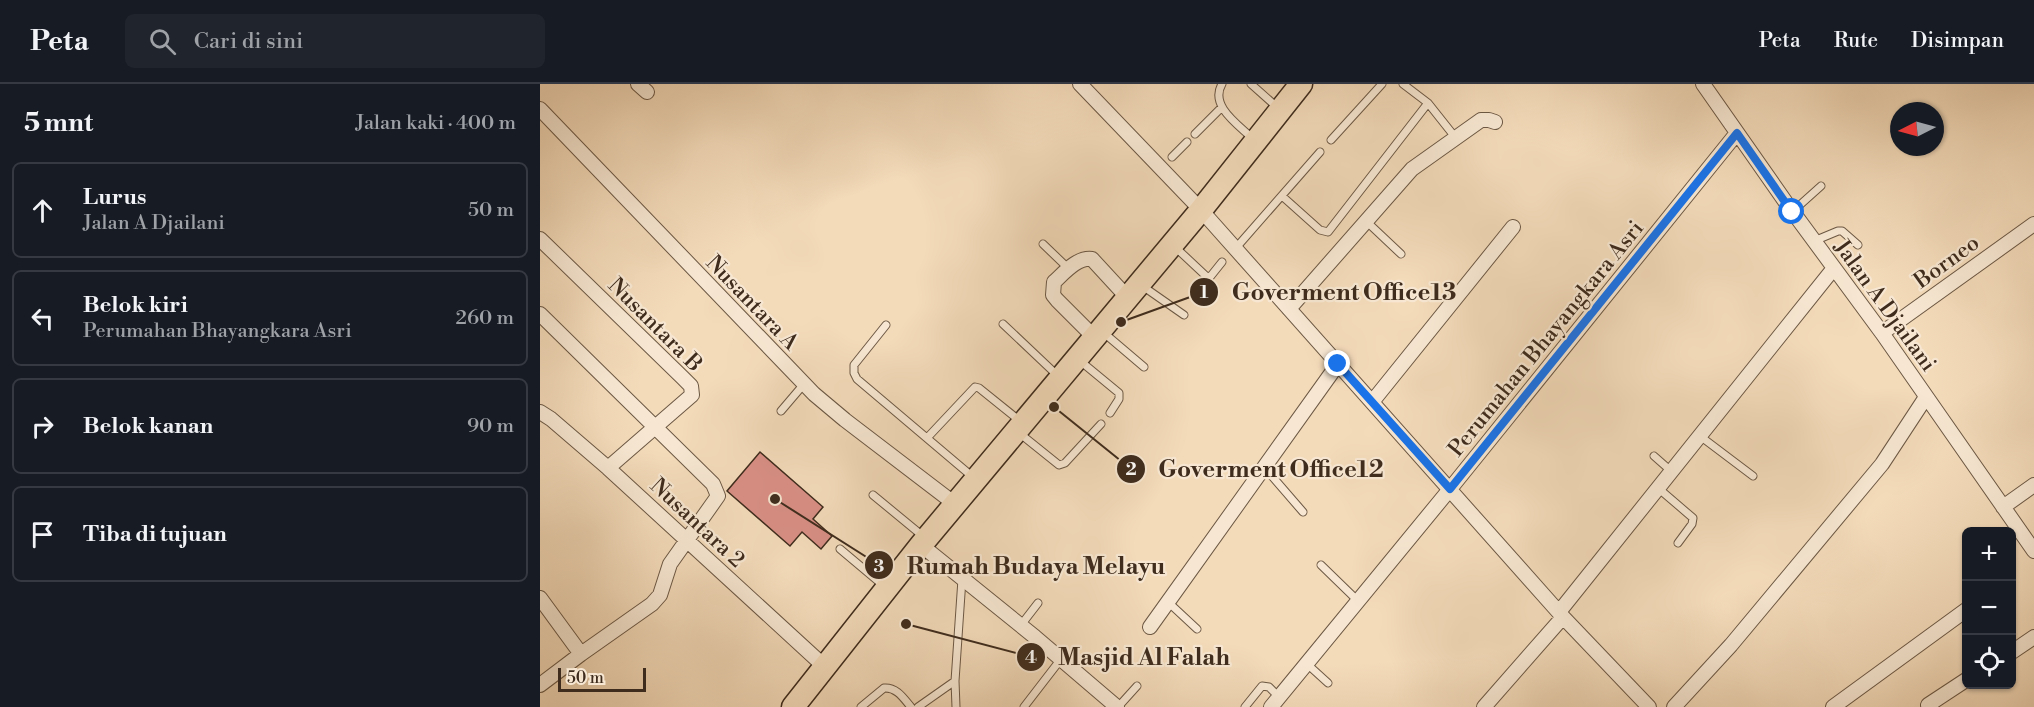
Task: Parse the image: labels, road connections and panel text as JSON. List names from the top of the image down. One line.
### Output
{"streets":{"street":["Borneo","Nusantara A","Jalan A Djailani","Nusantara B","Perumahan Bhayangkara Asri","Nusantara 2"]},"crossings":[["Borneo","Jalan A Djailani"],["Jalan A Djailani","Perumahan Bhayangkara Asri"]],"places":["Goverment Office13","Goverment Office12","Rumah Budaya Melayu","Masjid Al Falah"],"scale_bar":"50 m","north":"left","page":{"header":"Peta","search":"Cari di sini","nav":["Peta","Rute","Disimpan"],"heading":["5 mnt","Jalan kaki · 400 m"],"list":[["Lurus","Jalan A Djailani","50 m"],["Belok kiri","Perumahan Bhayangkara Asri","260 m"],["Belok kanan","90 m"],"Tiba di tujuan"],"map_buttons":["+","−"],"scale":"50 m"}}
